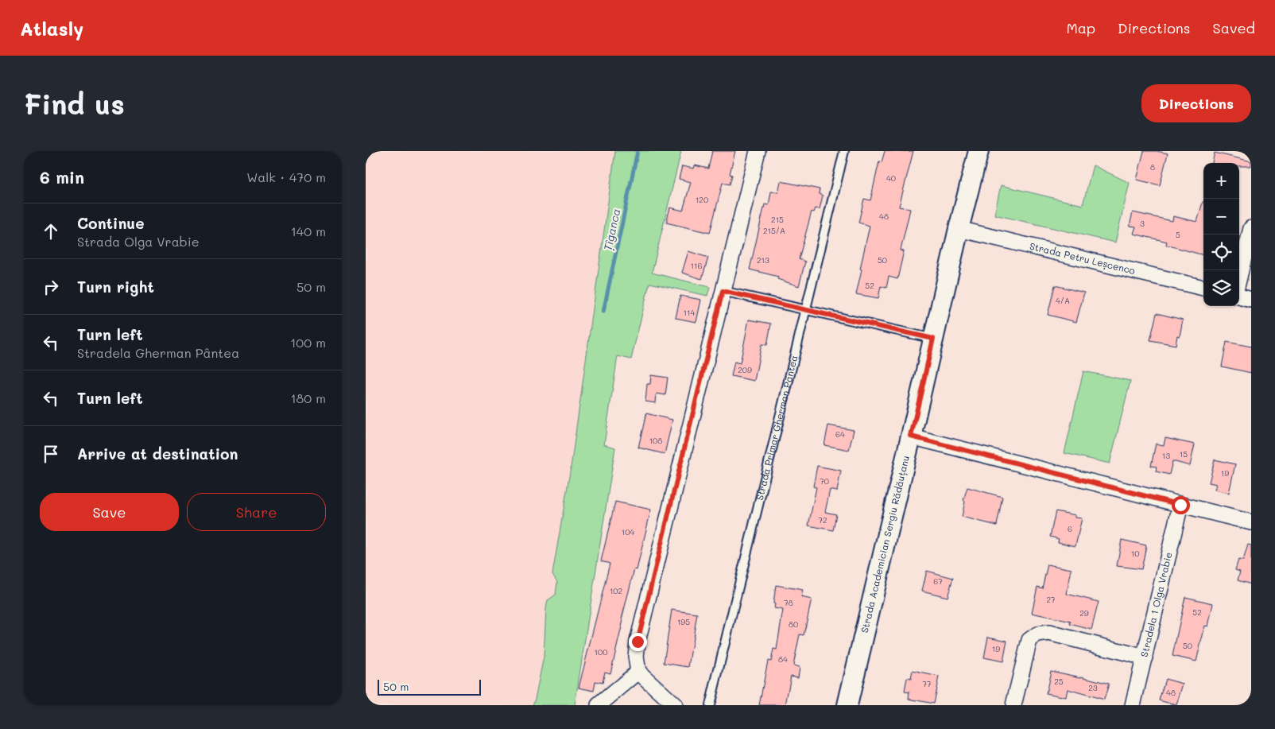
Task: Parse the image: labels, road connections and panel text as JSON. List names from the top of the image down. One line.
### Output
{"streets":{"street":["Strada Petru Leșcenco","Strada Academician Sergiu Rădăuțanu","Stradela 1 Olga Vrabie"],"lane":["Strada Primar Gherman Pântea"]},"crossings":[["Strada Petru Leșcenco","Strada Academician Sergiu Rădăuțanu"]],"water":["Țîganca"],"house_numbers":["8","40","120","48","215","3","215/A","5","213","50","116","52","4/A","114","209","64","108","15","13","19","70","72","6","104","10","67","102","27","78","52","29","195","80","50","19","100","84","25","77","23","48"],"scale_bar":"50 m","page":{"header":"Atlasly","nav":["Map","Directions","Saved"],"buttons":["Directions",["Save","Share"]],"title":"Find us","heading":["6 min","Walk · 470 m"],"map_buttons":["+","−"],"list":[["Continue","Strada Olga Vrabie","140 m"],["Turn right","50 m"],["Turn left","Stradela Gherman Pântea","100 m"],["Turn left","180 m"],"Arrive at destination"],"scale":"50 m"}}
